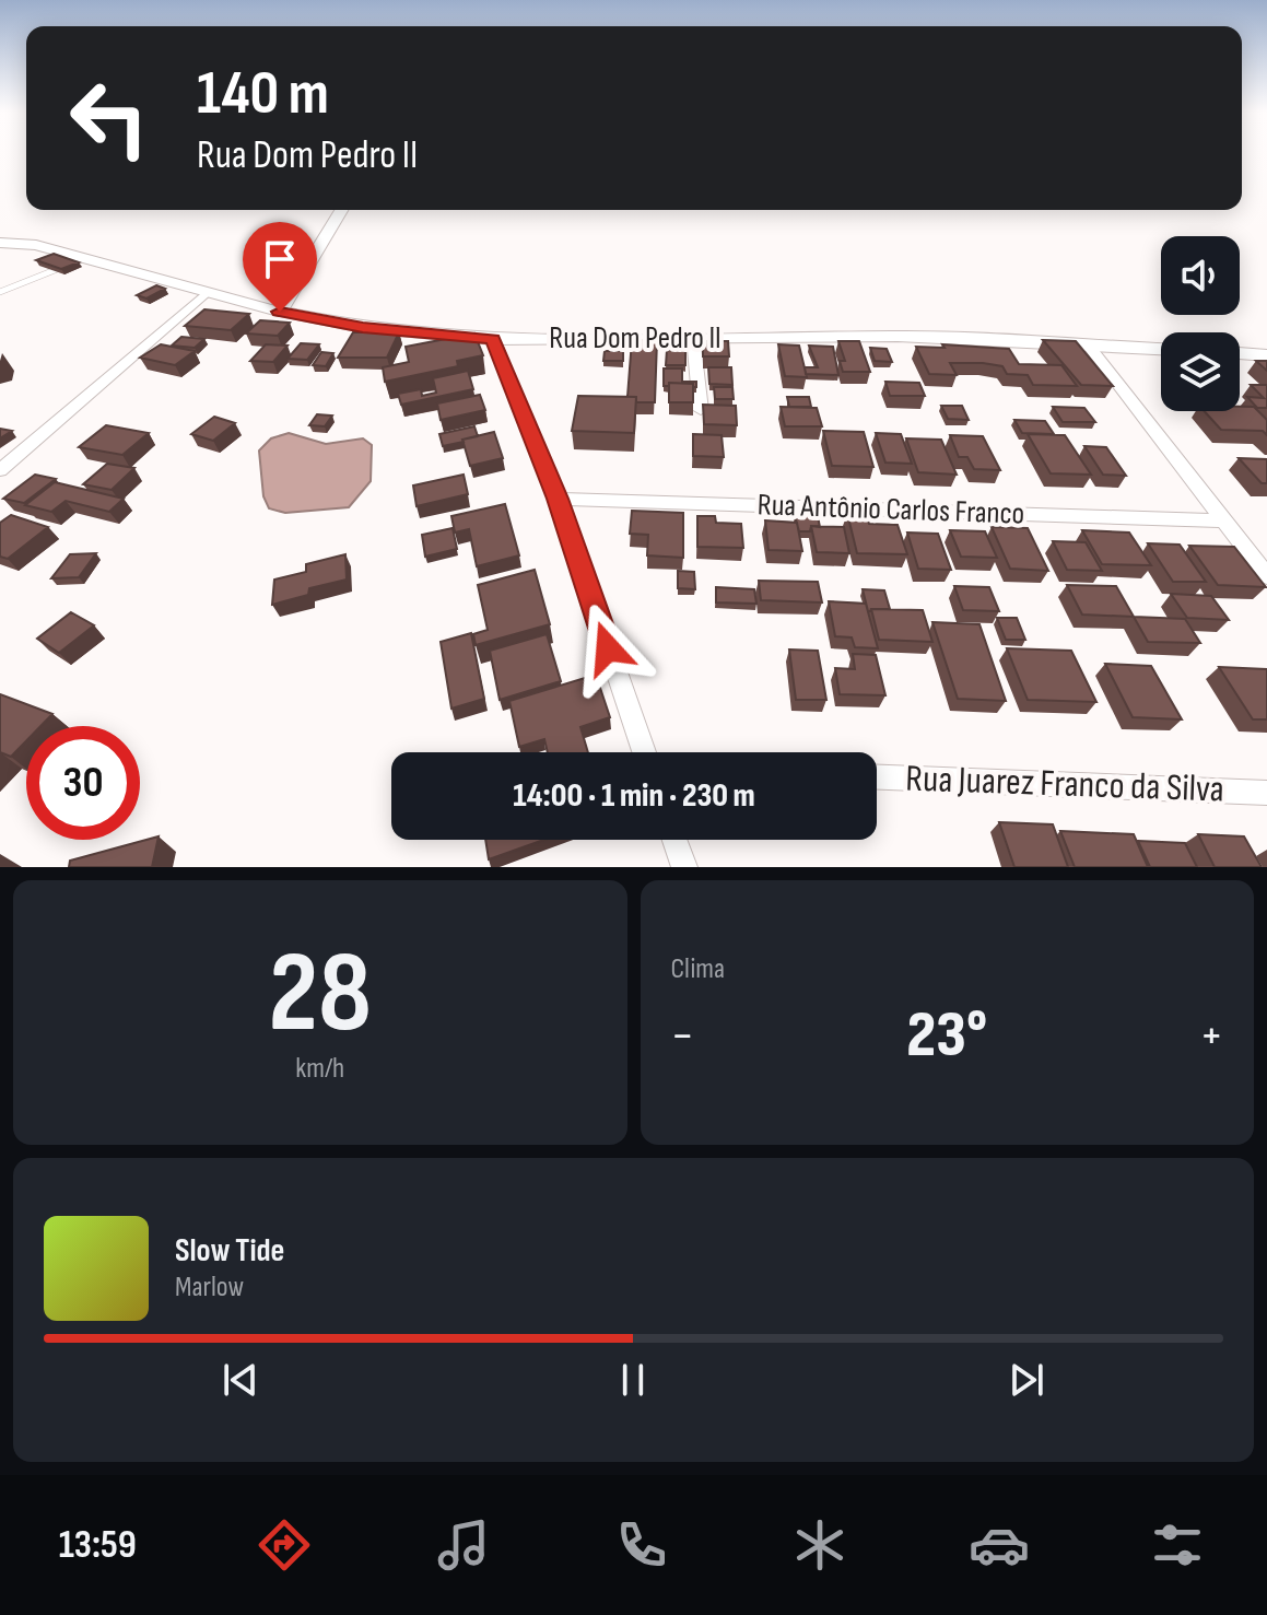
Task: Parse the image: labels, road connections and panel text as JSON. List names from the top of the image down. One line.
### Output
{"streets":{"street":["Rua Dom Pedro II","Rua Antônio Carlos Franco","Rua Juarez Franco da Silva"]},"page":{"turn":["140 m","Rua Dom Pedro II"],"limit":"30","trip":"14:00 · 1 min · 230 m","tile":[["28","km/h"],"Clima"],"heat":["−","23°","+"],"song":["Slow Tide","Marlow"],"tabs":"13:59"}}
